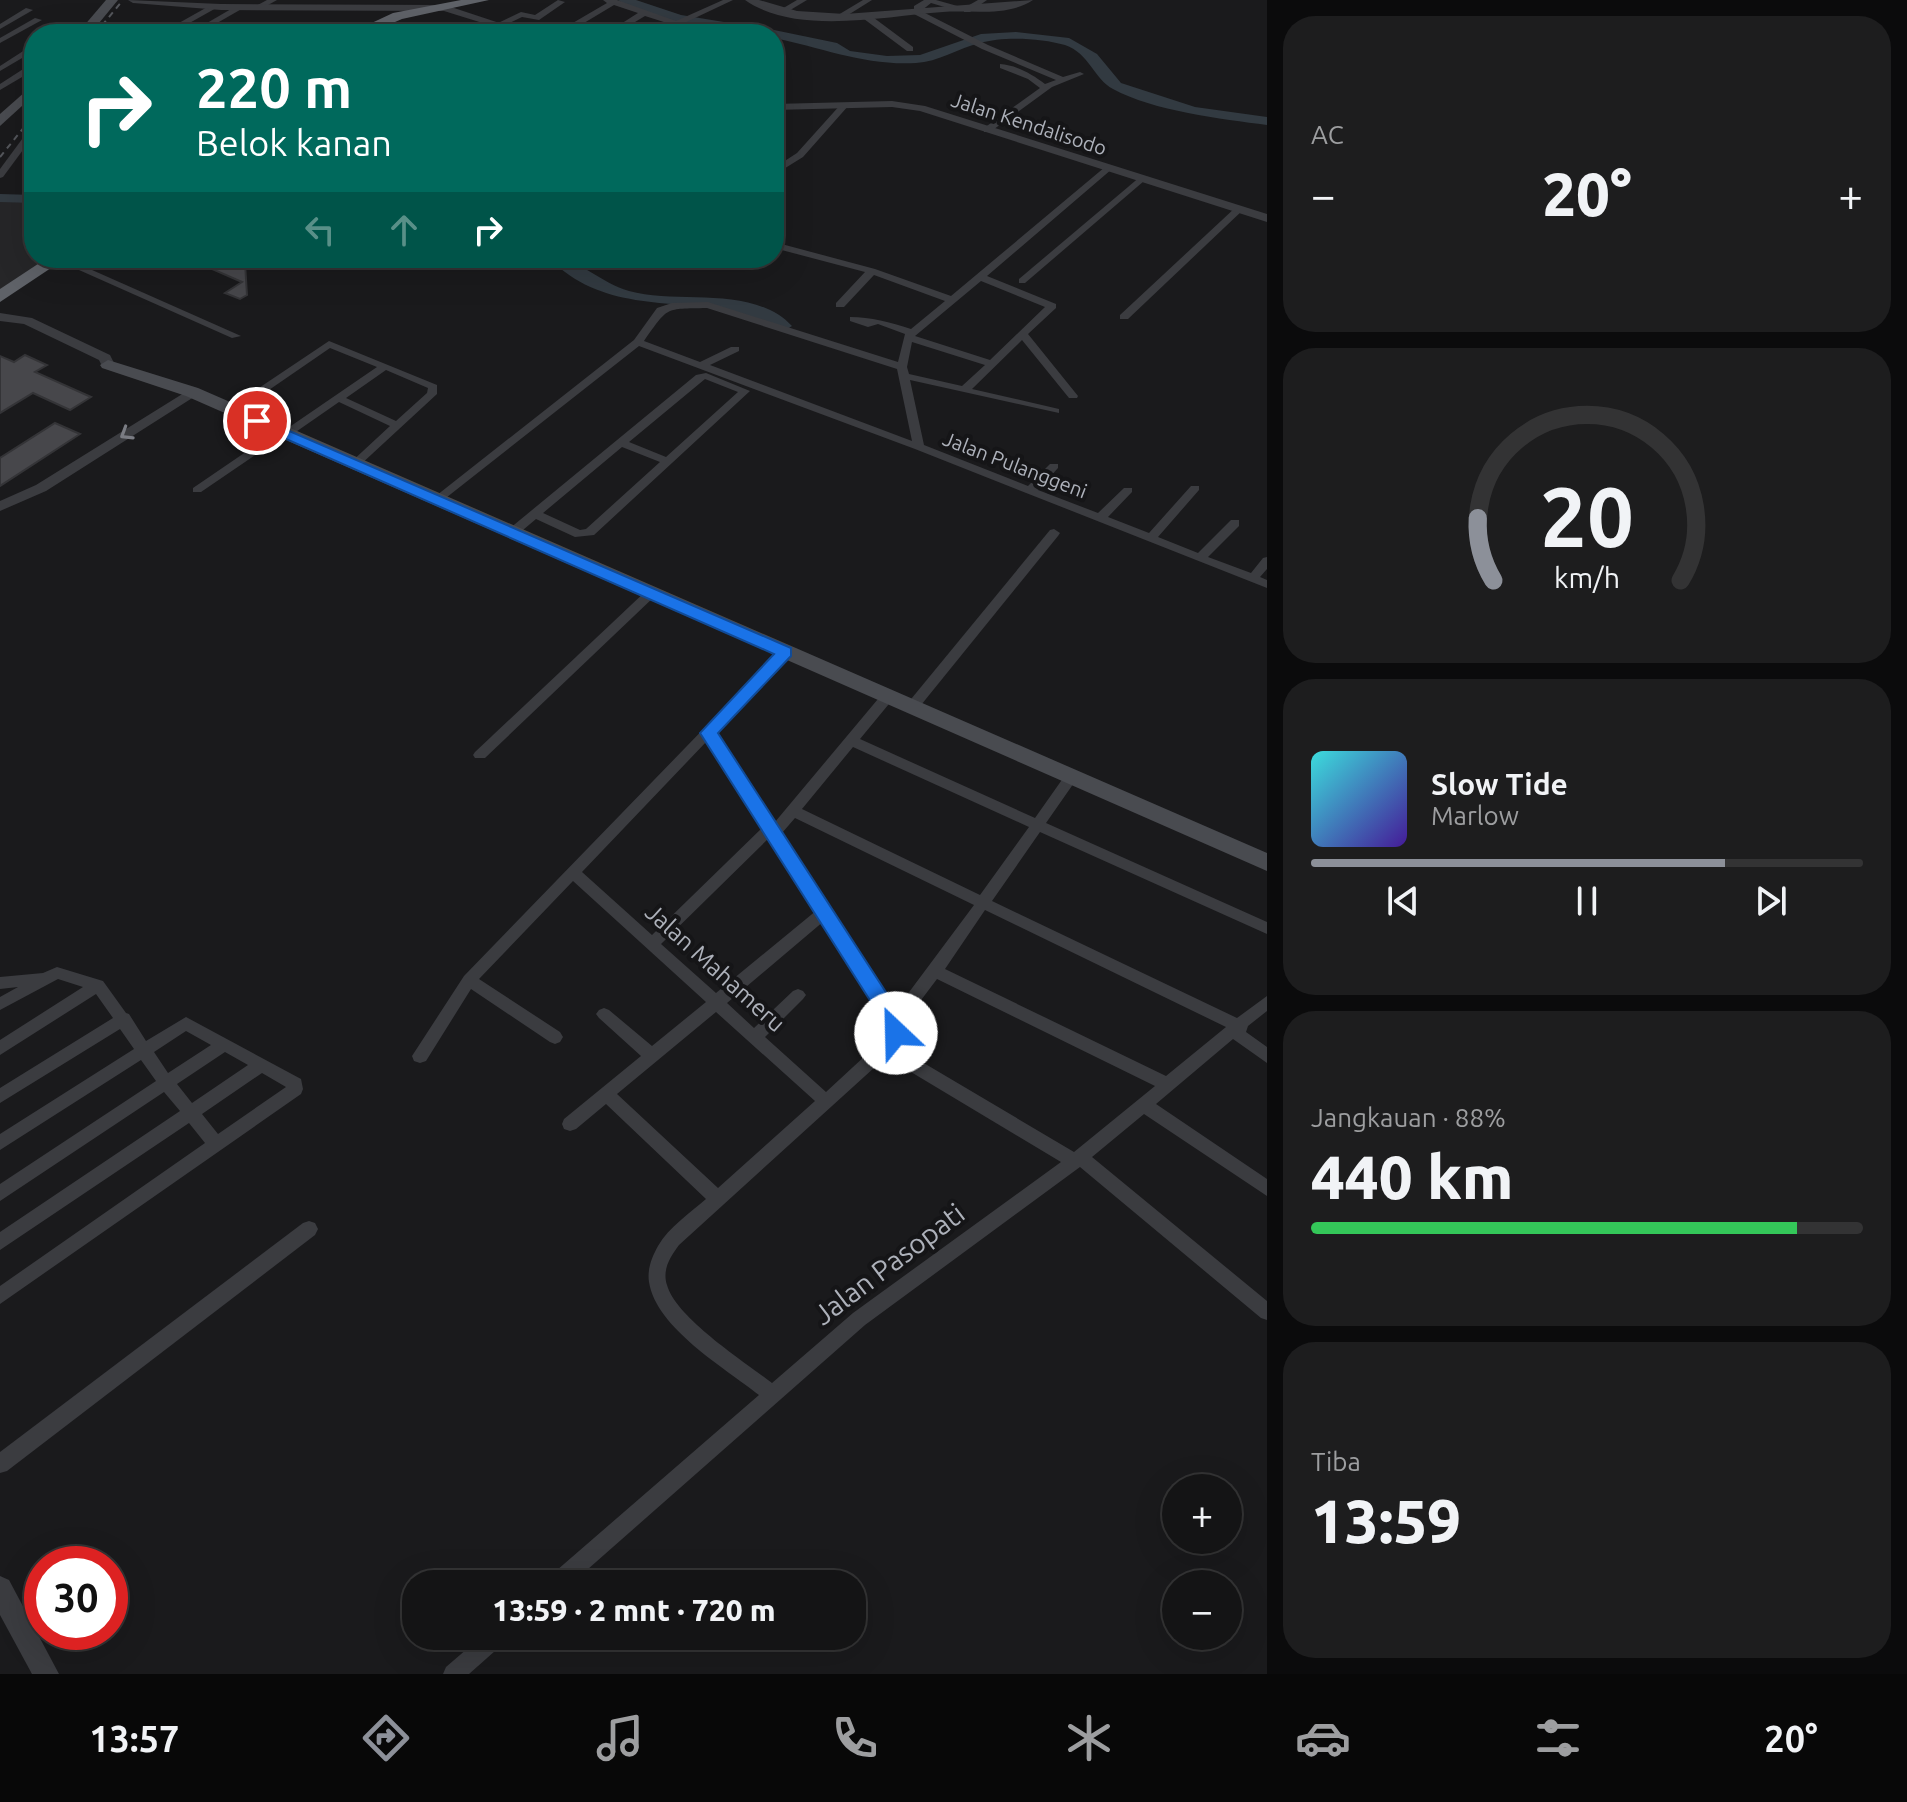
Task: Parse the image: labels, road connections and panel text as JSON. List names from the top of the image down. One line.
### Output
{"streets":{"street":["Jalan Kendalisodo","Jalan Pulanggeni","Jalan Mahameru","Jalan Pasopati"]},"page":{"tile":["AC",["Jangkauan · 88%","440 km"],["Tiba","13:59"]],"turn":["220 m","Belok kanan"],"heat":["−","20°","+"],"song":["Slow Tide","Marlow"],"map_buttons":["+","−"],"limit":"30","trip":"13:59 · 2 mnt · 720 m","tabs":["13:57","20°"],"gauge":["20","km/h"]}}
